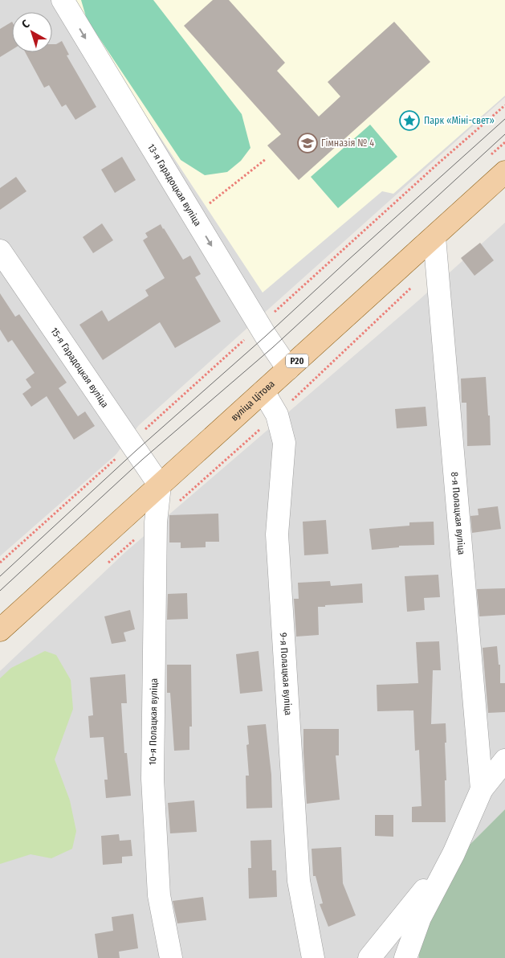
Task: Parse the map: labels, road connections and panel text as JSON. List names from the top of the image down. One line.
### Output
{"streets":{"main road":["Р20","вуліца Цітова"],"street":["13-я Гарадоцкая вуліца","15-я Гарадоцкая вуліца","8-я Полацкая вуліца","9-я Полацкая вуліца","10-я Полацкая вуліца"]},"crossings":[["13-я Гарадоцкая вуліца","вуліца Цітова"],["15-я Гарадоцкая вуліца","вуліца Цітова"],["15-я Гарадоцкая вуліца","10-я Полацкая вуліца"],["вуліца Цітова","8-я Полацкая вуліца"],["вуліца Цітова","9-я Полацкая вуліца"],["вуліца Цітова","10-я Полацкая вуліца"]],"one_way":["13-я Гарадоцкая вуліца"],"places":{"place":["Парк «Міні-свет»"],"school or university":["Гімназія № 4"]},"north":"top left"}
